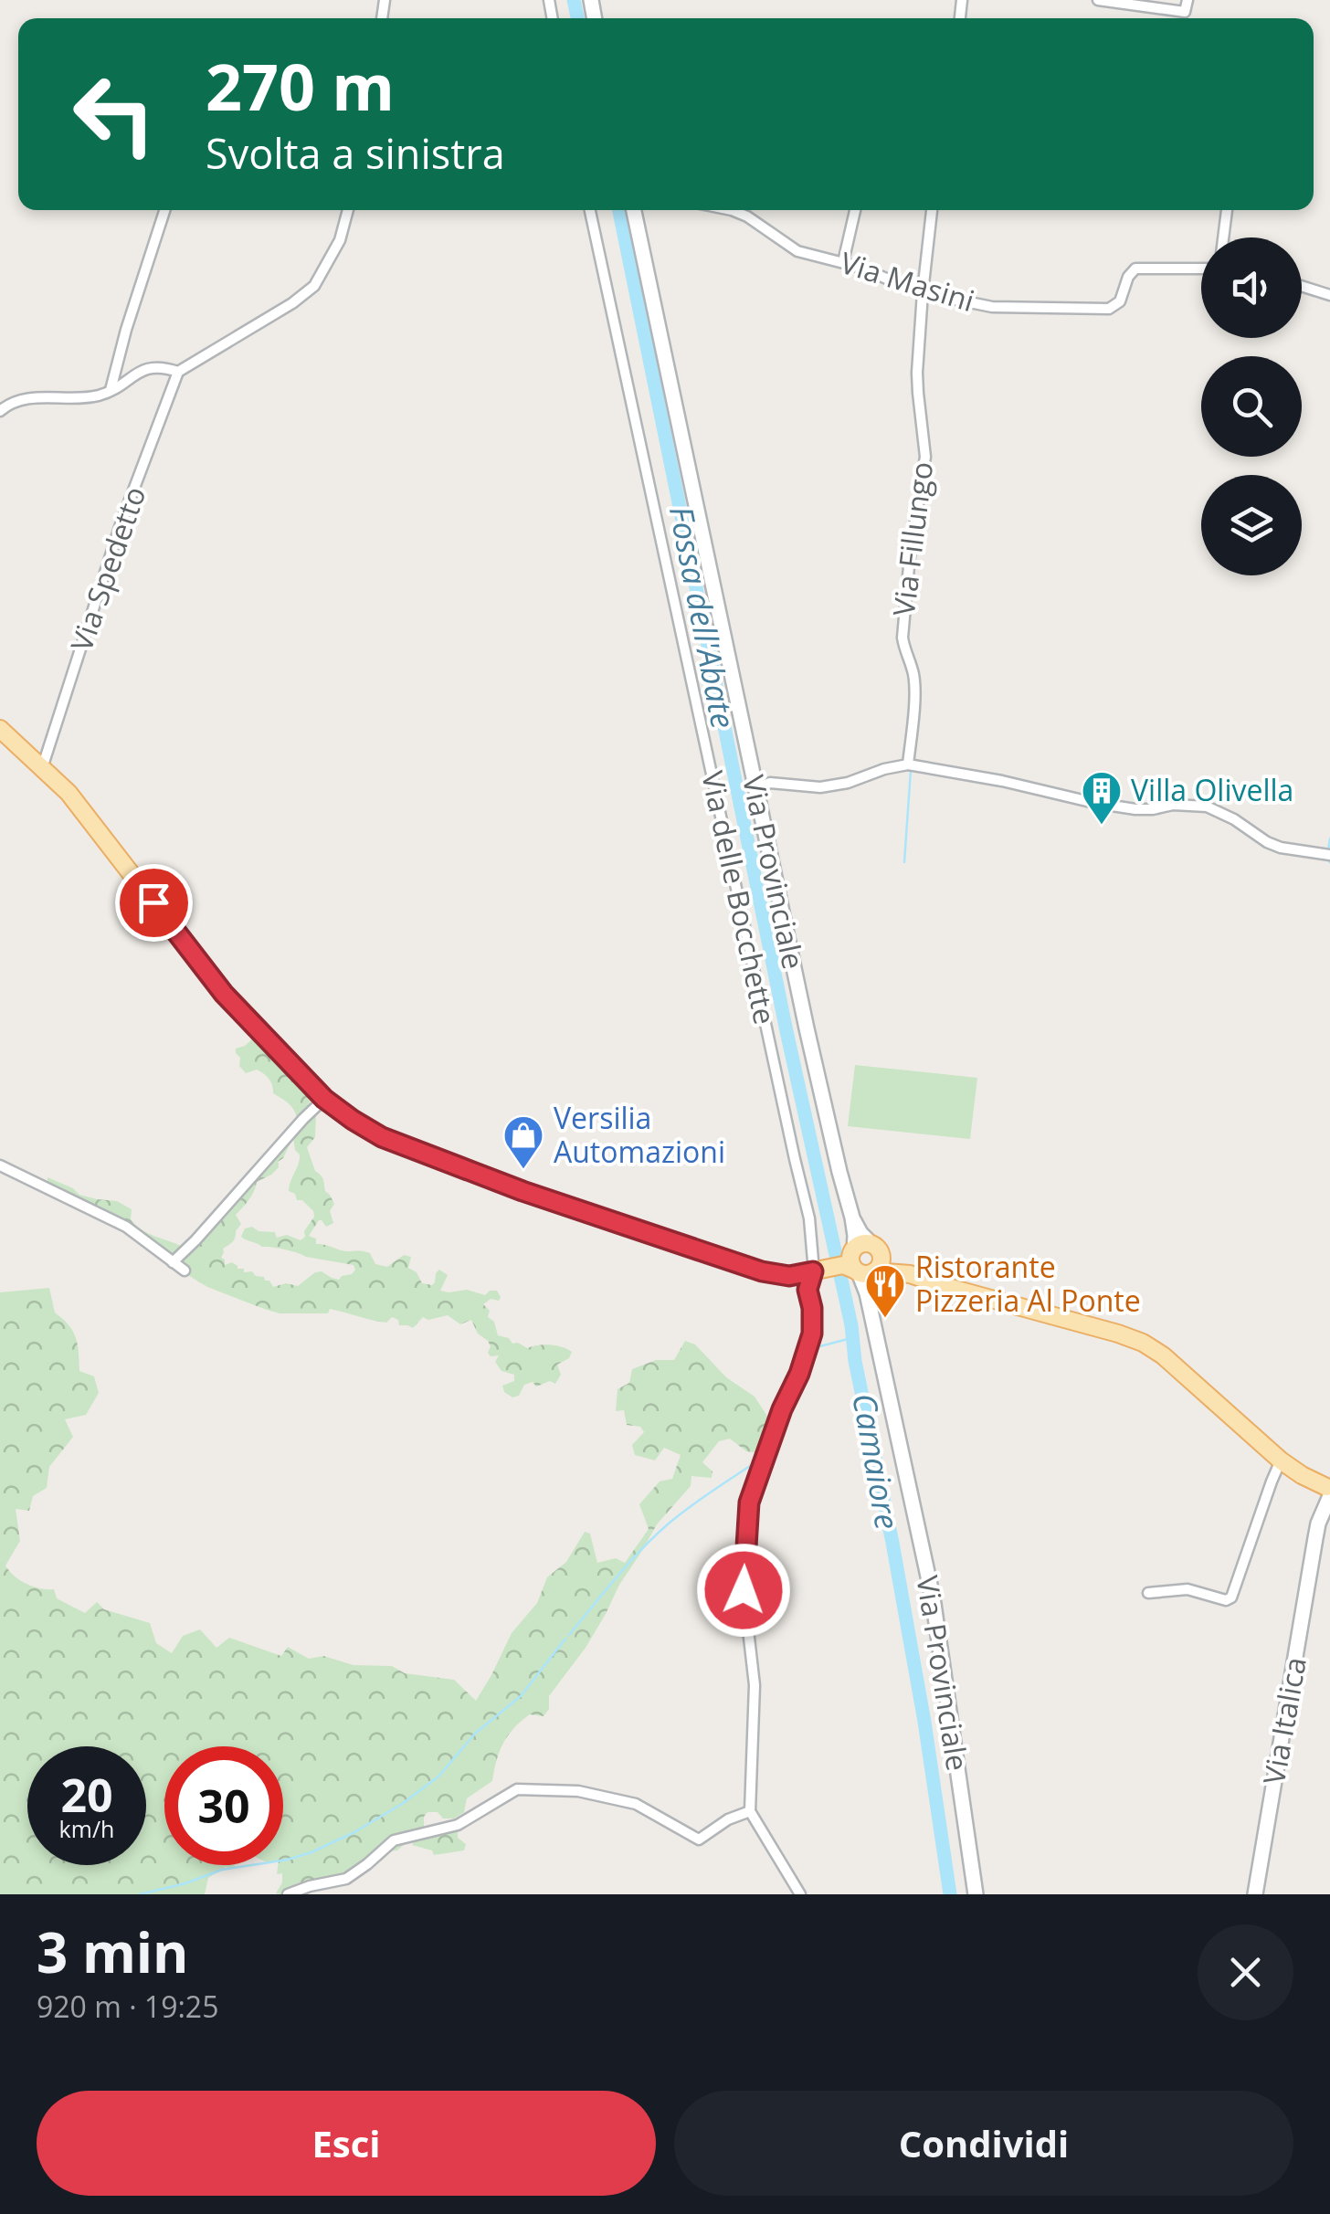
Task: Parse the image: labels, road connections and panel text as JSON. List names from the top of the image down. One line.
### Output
{"streets":{"main road":["Via Provinciale","Via Italica"],"street":["Via Masini","Via Fillungo","Via Spedetto","Via delle Bocchette"]},"crossings":[["Via Masini","Via Fillungo"]],"water":["Fossa dell'Abate","Camaiore"],"places":{"building":["Villa Olivella"],"shop":["Versilia Automazioni"],"restaurant":["Ristorante Pizzeria Al Ponte"]},"page":{"turn":["270 m","Svolta a sinistra"],"speed":"20 km/h","limit":"30","heading":["3 min","920 m · 19:25"],"buttons":["Esci","Condividi"]}}
